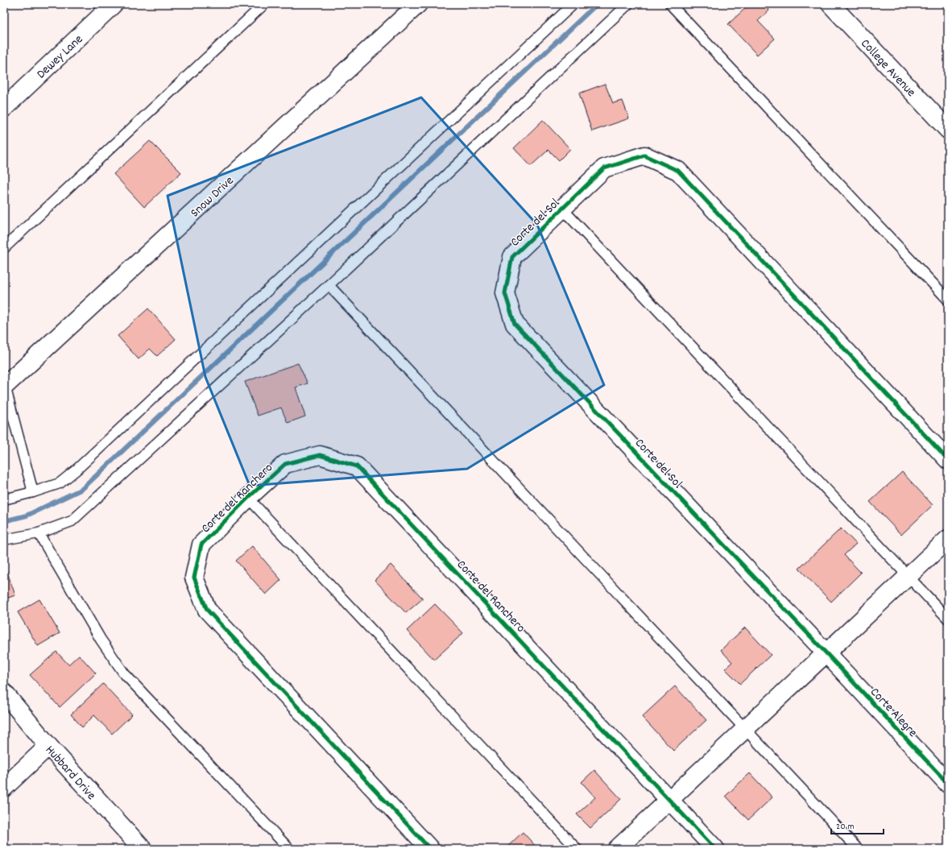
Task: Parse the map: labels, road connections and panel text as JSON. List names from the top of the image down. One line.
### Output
{"streets":{"street":["Dewey Lane","College Avenue","Snow Drive","Corte del Sol","Corte del Ranchero","Corte Alegre","Hubbard Drive"]},"crossings":[["Corte del Sol","Corte Alegre"]],"scale_bar":"20 m"}
